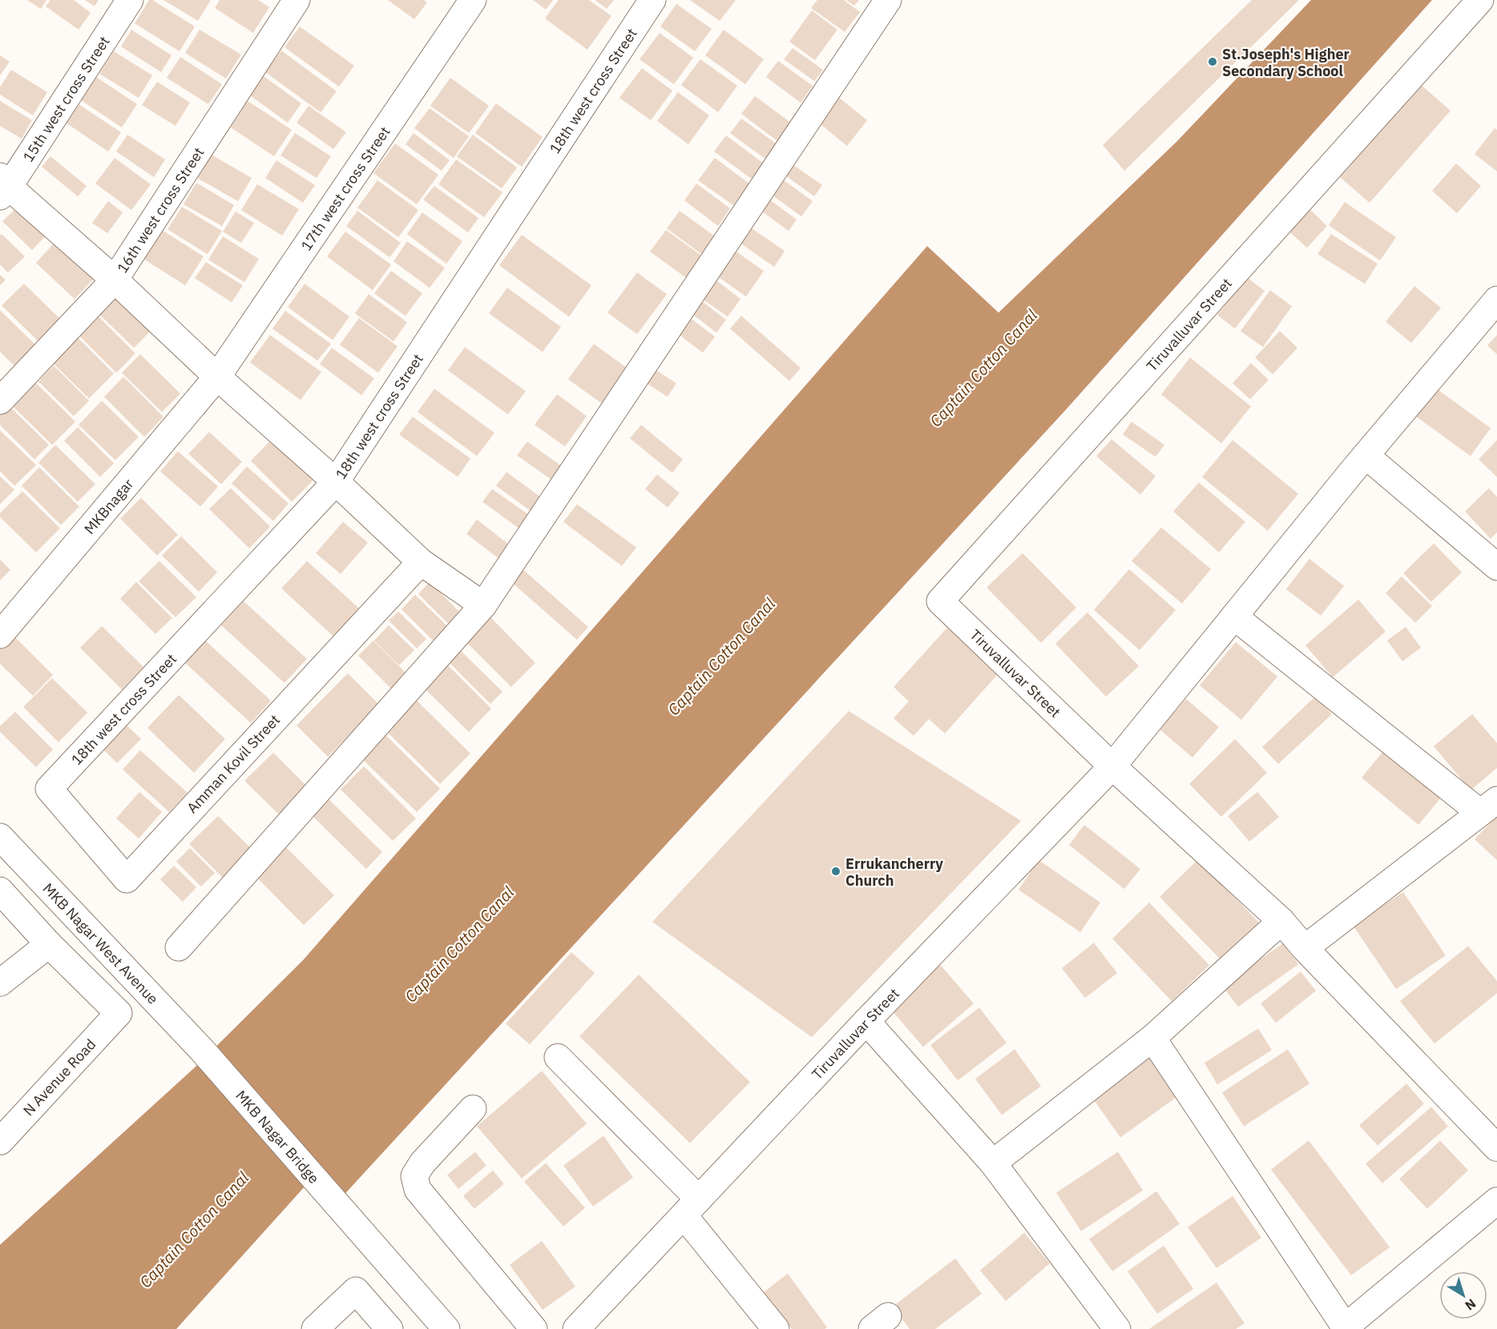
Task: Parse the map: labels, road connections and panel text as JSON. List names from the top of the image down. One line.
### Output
{"streets":{"street":["18th west cross Street","15th west cross Street","17th west cross Street","16th west cross Street","Tiruvalluvar Street","MKBnagar","Amman Kovil Street","MKB Nagar West Avenue","N Avenue Road","MKB Nagar Bridge"]},"crossings":[["18th west cross Street","Amman Kovil Street"],["17th west cross Street","MKBnagar"],["MKB Nagar West Avenue","MKB Nagar Bridge"]],"water":["Captain Cotton Canal"],"places":["St.Joseph's Higher Secondary School","Errukancherry Church"],"north":"bottom right"}
